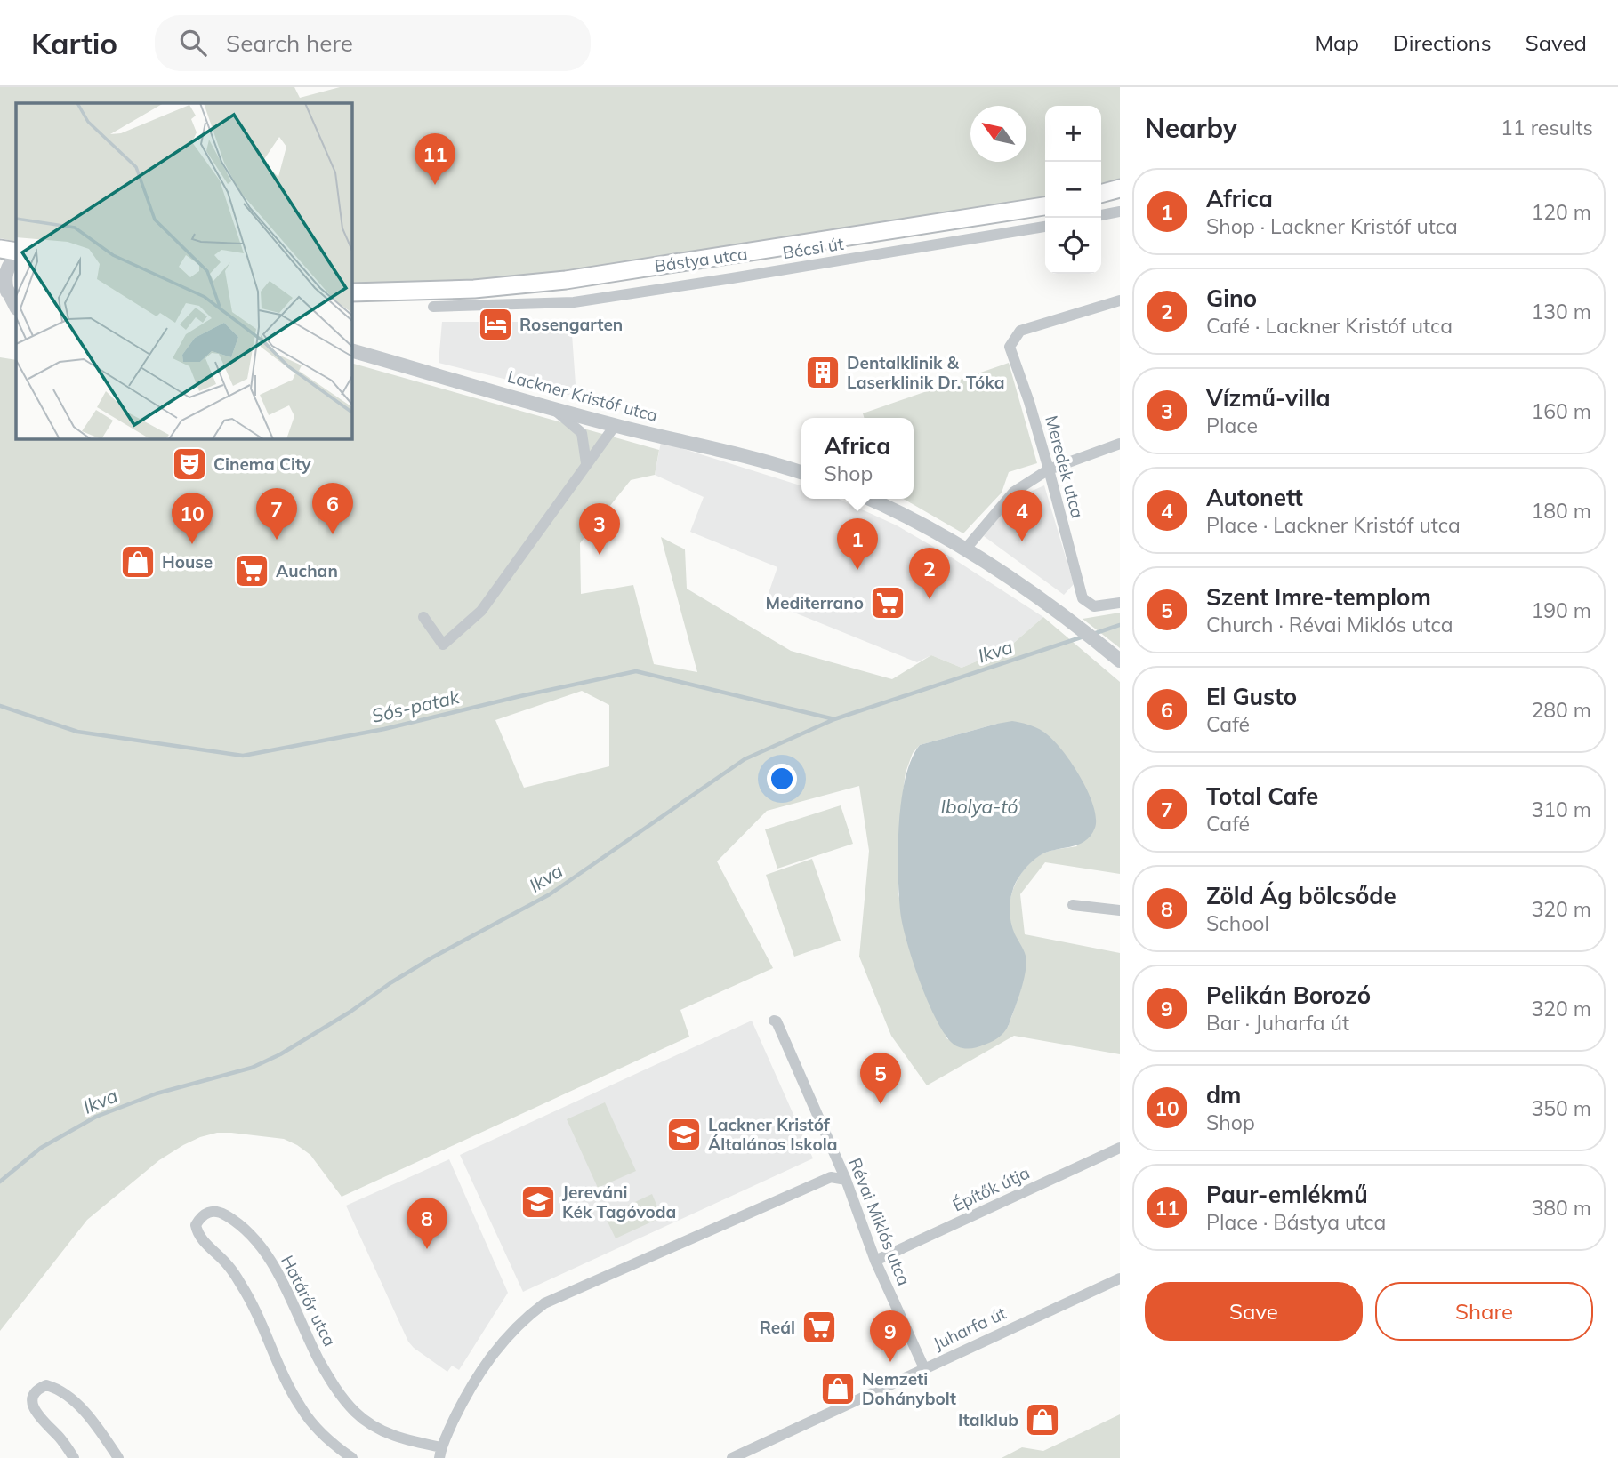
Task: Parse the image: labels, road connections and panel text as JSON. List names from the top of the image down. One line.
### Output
{"streets":{"main road":["Bástya utca"],"street":["Bécsi út","Lackner Kristóf utca","Meredek utca","Építők útja","Révai Miklós utca","Határőr utca","Juharfa út"]},"crossings":[["Építők útja","Révai Miklós utca"],["Révai Miklós utca","Juharfa út"]],"water":["Ikva","Sós-patak","Ibolya-tó"],"places":{"hotel":["Rosengarten"],"building":["Dentalklinik & Laserklinik Dr. Tóka"],"theatre":["Cinema City"],"shop":["House","Nemzeti Dohánybolt","Italklub"],"supermarket":["Auchan","Mediterrano","Reál"],"school or university":["Lackner Kristóf Általános Iskola","Jereváni Kék Tagóvoda"]},"north":"top left","page":{"header":"Kartio","search":"Search here","nav":["Map","Directions","Saved"],"heading":["Nearby","11 results"],"map_buttons":["+","−"],"pins":["11","6","7","4","10","3","1","2","5","8","9"],"list":[{"mark":"1","name":"Africa","note":"Shop · Lackner Kristóf utca","value":"120 m"},{"mark":"2","name":"Gino","note":"Café · Lackner Kristóf utca","value":"130 m"},{"mark":"3","name":"Vízmű-villa","note":"Place","value":"160 m"},{"mark":"4","name":"Autonett","note":"Place · Lackner Kristóf utca","value":"180 m"},{"mark":"5","name":"Szent Imre-templom","note":"Church · Révai Miklós utca","value":"190 m"},{"mark":"6","name":"El Gusto","note":"Café","value":"280 m"},{"mark":"7","name":"Total Cafe","note":"Café","value":"310 m"},{"mark":"8","name":"Zöld Ág bölcsőde","note":"School","value":"320 m"},{"mark":"9","name":"Pelikán Borozó","note":"Bar · Juharfa út","value":"320 m"},{"mark":"10","name":"dm","note":"Shop","value":"350 m"},{"mark":"11","name":"Paur-emlékmű","note":"Place · Bástya utca","value":"380 m"}],"popup":["Africa","Shop"],"buttons":["Save","Share"]}}
